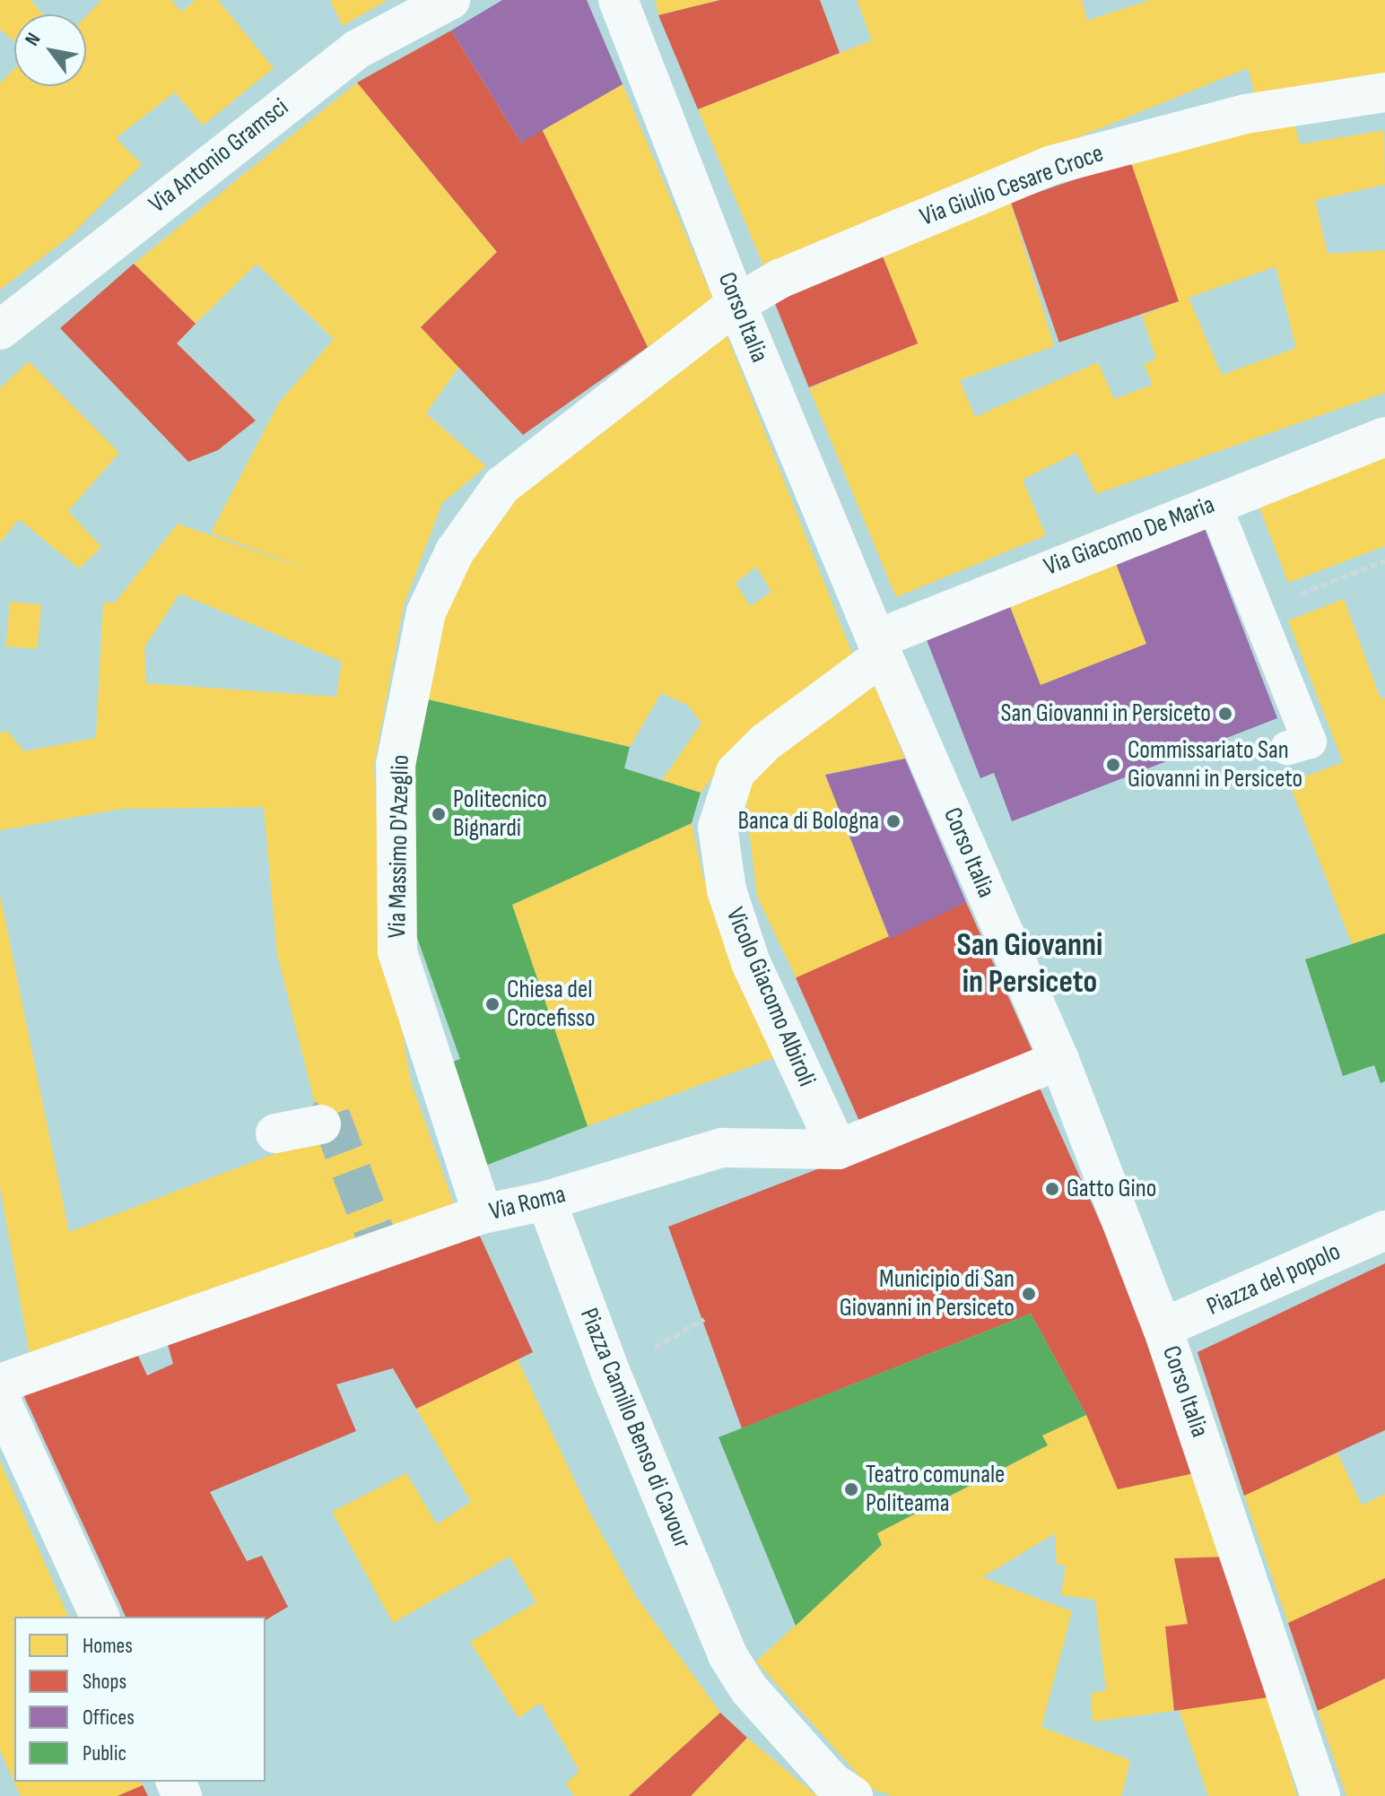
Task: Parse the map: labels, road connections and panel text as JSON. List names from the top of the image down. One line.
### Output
{"streets":{"street":["Via Antonio Gramsci","Via Giulio Cesare Croce","Corso Italia","Via Giacomo De Maria","Via Massimo D'Azeglio","Vicolo Giacomo Albiroli","Via Roma","Piazza del popolo","Piazza Camillo Benso di Cavour"]},"crossings":[["Via Giulio Cesare Croce","Corso Italia"],["Via Giulio Cesare Croce","Via Massimo D'Azeglio"],["Corso Italia","Via Giacomo De Maria"],["Corso Italia","Via Massimo D'Azeglio"],["Corso Italia","Vicolo Giacomo Albiroli"],["Corso Italia","Via Roma"],["Corso Italia","Piazza del popolo"],["Via Giacomo De Maria","Vicolo Giacomo Albiroli"],["Via Massimo D'Azeglio","Via Roma"],["Vicolo Giacomo Albiroli","Via Roma"],["Via Roma","Piazza Camillo Benso di Cavour"]],"districts":["San Giovanni in Persiceto"],"places":["San Giovanni in Persiceto","Commissariato San Giovanni in Persiceto","Politecnico Bignardi","Banca di Bologna","Chiesa del Crocefisso","Gatto Gino","Municipio di San Giovanni in Persiceto","Teatro comunale Politeama"],"legend":["Homes","Shops","Offices","Public"],"north":"top left"}
